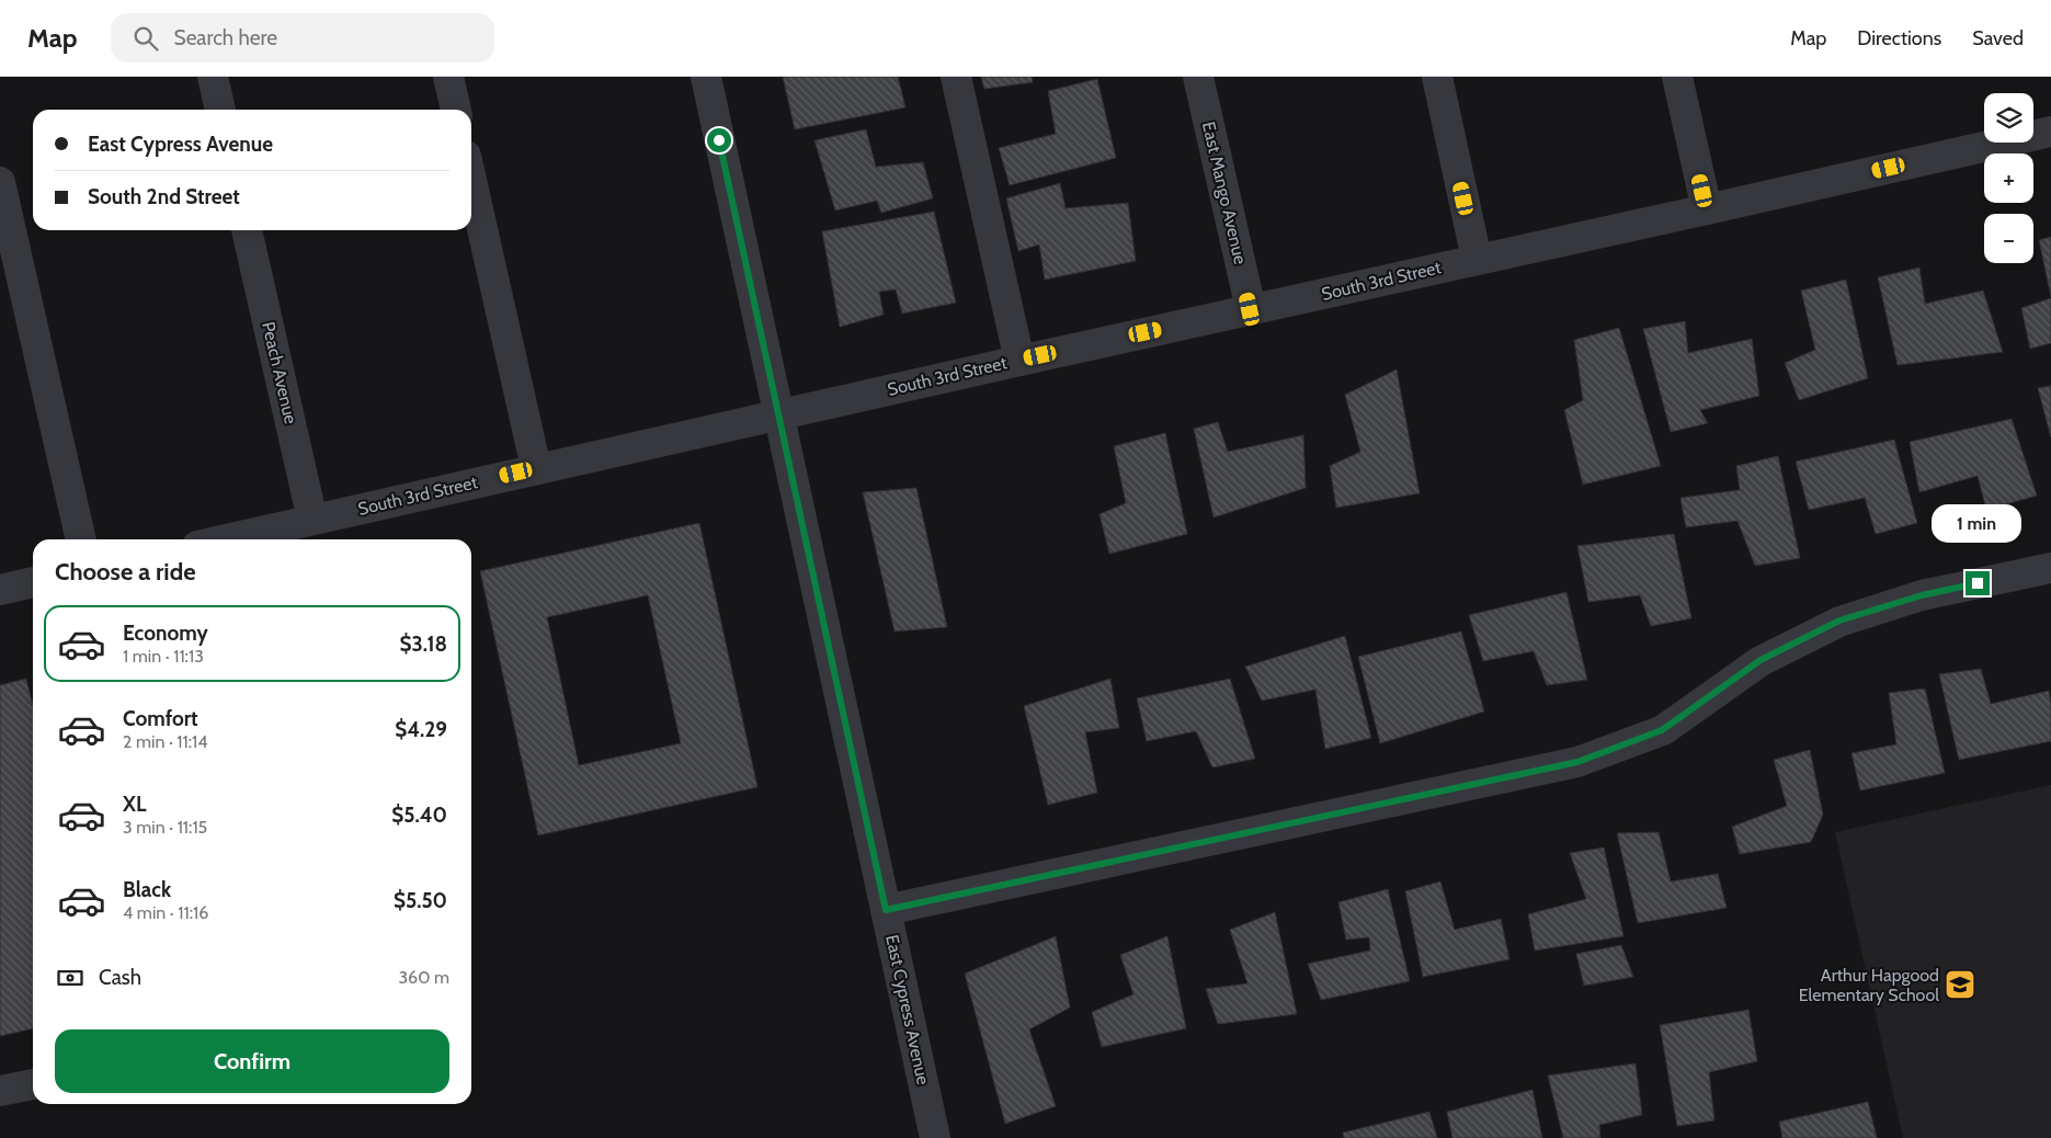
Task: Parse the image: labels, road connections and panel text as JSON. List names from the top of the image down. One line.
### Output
{"streets":{"street":["East Mango Avenue","South 3rd Street","Peach Avenue","East Cypress Avenue"]},"crossings":[["East Mango Avenue","South 3rd Street"],["South 3rd Street","Peach Avenue"],["South 3rd Street","East Cypress Avenue"]],"places":{"school or university":["Arthur Hapgood Elementary School"]},"page":{"header":"Map","search":"Search here","nav":["Map","Directions","Saved"],"map_buttons":["+","−"],"banner":["East Cypress Avenue","South 2nd Street"],"bubble":"1 min","heading":"Choose a ride","list":[{"name":"Economy","note":"1 min · 11:13","value":"$3.18"},{"name":"Comfort","note":"2 min · 11:14","value":"$4.29"},{"name":"XL","note":"3 min · 11:15","value":"$5.40"},{"name":"Black","note":"4 min · 11:16","value":"$5.50"}],"pay":["Cash","360 m"],"buttons":"Confirm"}}
